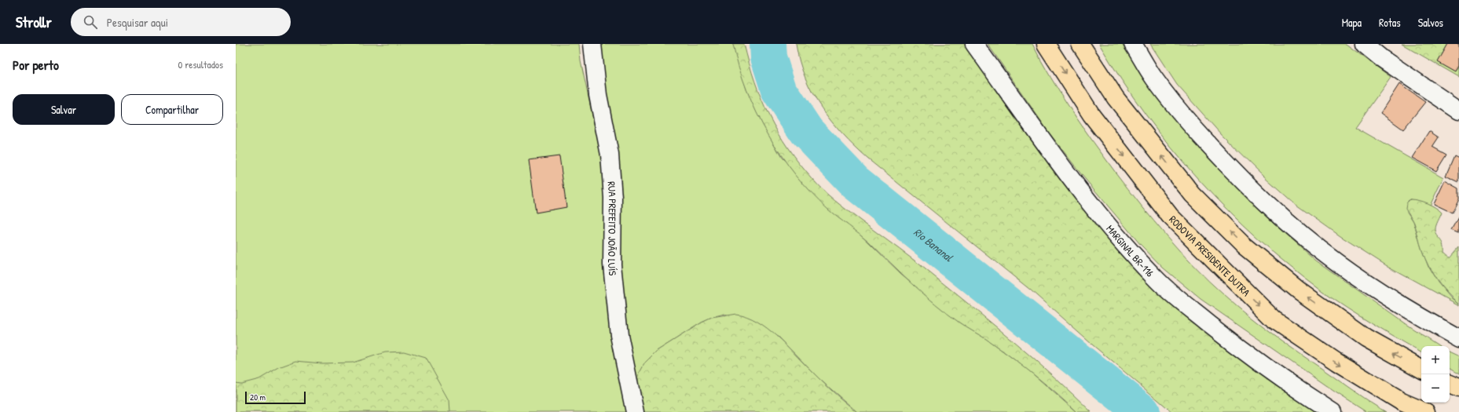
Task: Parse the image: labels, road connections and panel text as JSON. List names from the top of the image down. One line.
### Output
{"streets":{"highway":["RODOVIA PRESIDENTE DUTRA"],"main road":["RUA PREFEITO JOÃO LUÍS","MARGINAL BR-116"]},"water":["Rio Bananal"],"scale_bar":"20 m","page":{"header":"Strollr","search":"Pesquisar aqui","nav":["Mapa","Rotas","Salvos"],"heading":["Por perto","0 resultados"],"buttons":["Salvar","Compartilhar"],"map_buttons":["+","−"],"scale":"20 m"}}
